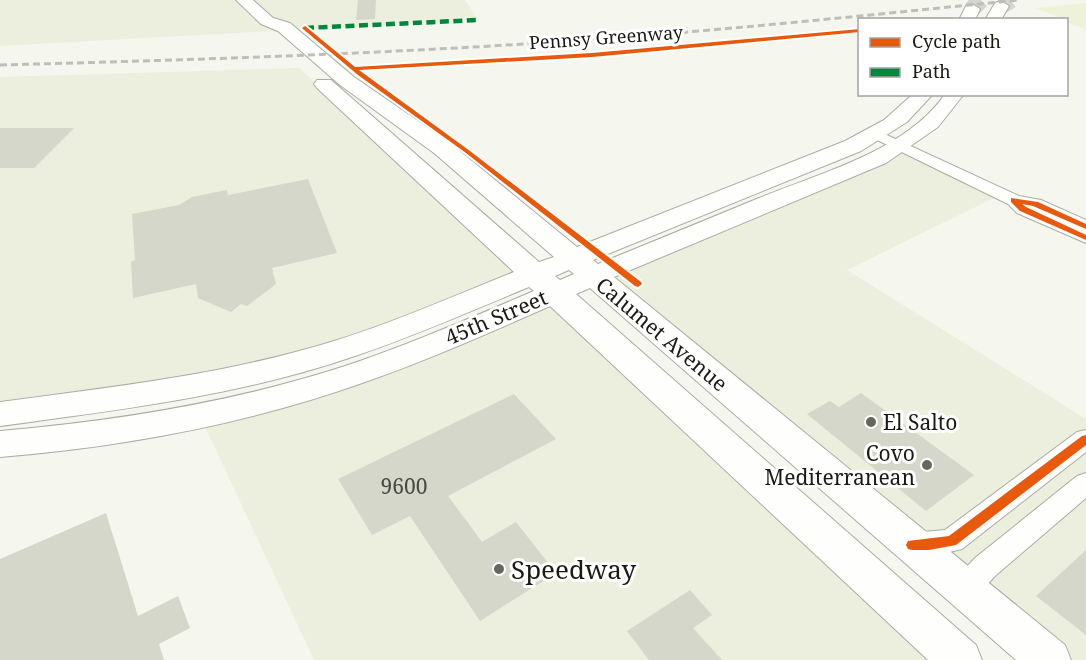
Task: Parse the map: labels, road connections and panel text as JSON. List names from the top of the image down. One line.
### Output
{"streets":{"main road":["45th Street","Calumet Avenue"],"cycle path":["Pennsy Greenway"]},"crossings":[["45th Street","Calumet Avenue"]],"places":["El Salto","Covo Mediterranean","Speedway"],"house_numbers":["9600"],"legend":["Cycle path","Path"]}
